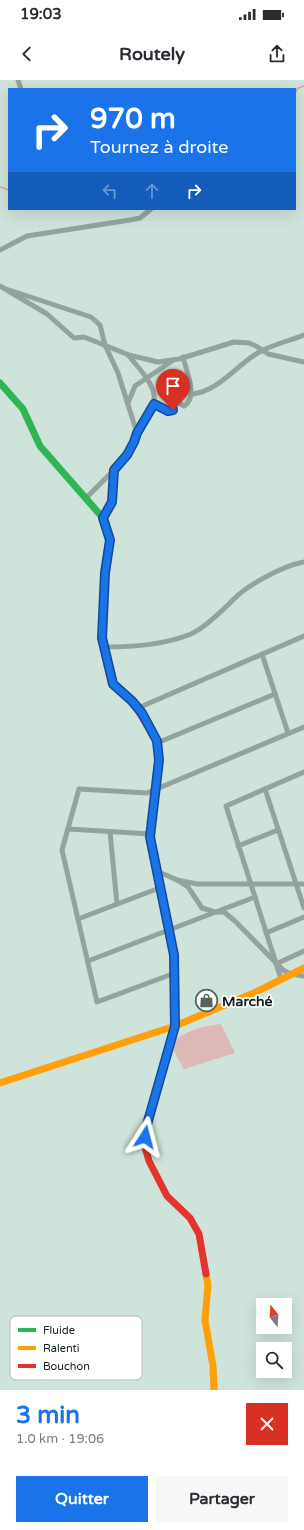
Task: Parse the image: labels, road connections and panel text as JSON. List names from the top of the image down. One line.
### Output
{"places":{"shop":["Marché"]},"legend":["Fluide","Ralenti","Bouchon"],"north":"top","page":{"status":"19:03","header":"Routely","turn":["970 m","Tournez à droite"],"heading":["3 min","1.0 km · 19:06"],"buttons":["Quitter","Partager"]}}
